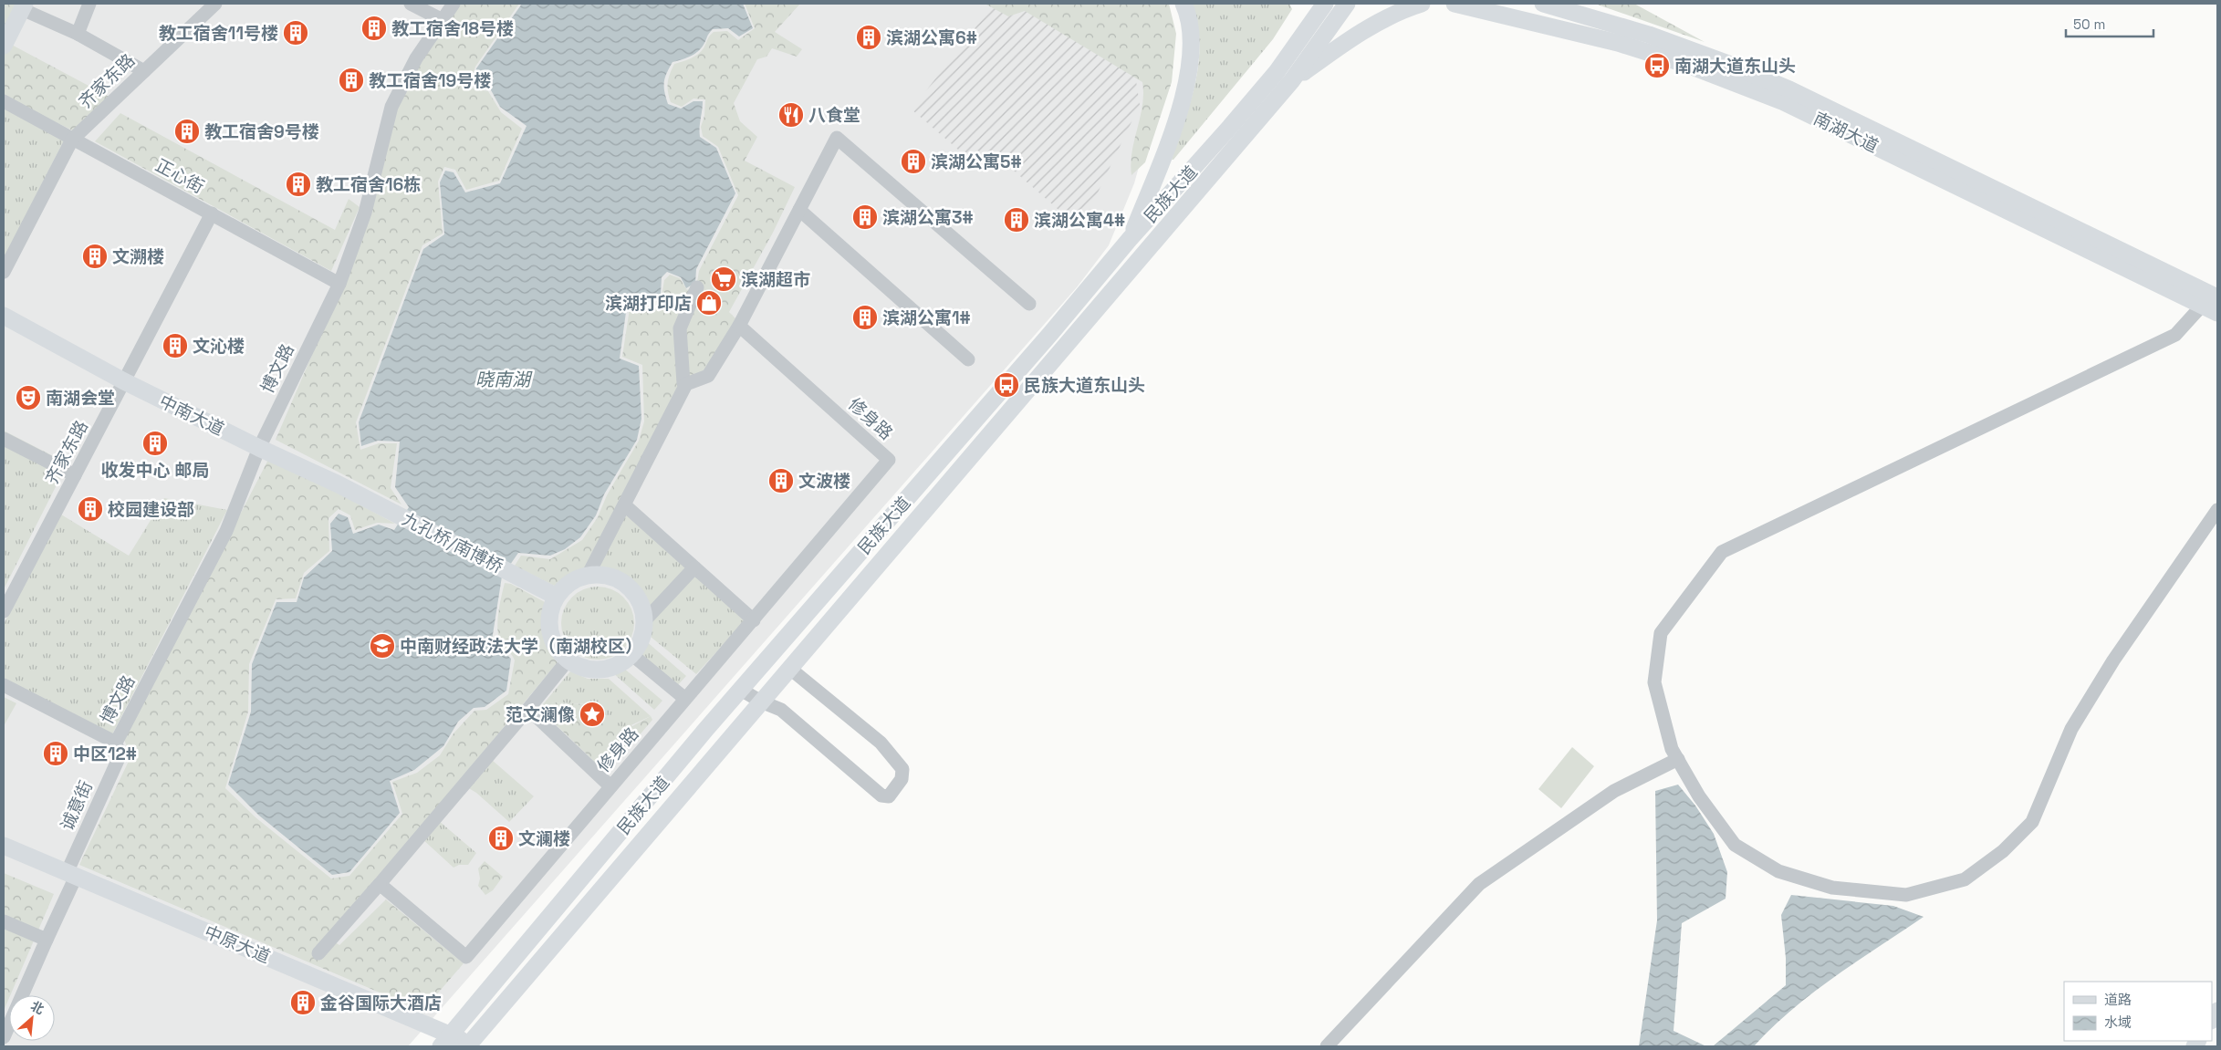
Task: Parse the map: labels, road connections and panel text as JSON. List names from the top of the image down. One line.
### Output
{"streets":{"main road":["南湖大道","民族大道","中南大道","九孔桥/南博桥","中原大道"],"street":["齐家东路","正心街","博文路","修身路","诚意街"]},"crossings":[["齐家东路","正心街"],["齐家东路","中南大道"],["正心街","博文路"],["民族大道","中原大道"],["博文路","中南大道"],["博文路","诚意街"],["中南大道","九孔桥/南博桥"],["诚意街","中原大道"]],"water":["晓南湖"],"places":{"building":["教工宿舍18号楼","教工宿舍11号楼","滨湖公寓6#","教工宿舍19号楼","教工宿舍9号楼","滨湖公寓5#","教工宿舍16栋","滨湖公寓3#","滨湖公寓4#","文溯楼","滨湖公寓1#","文沁楼","收发中心 邮局","文波楼","校园建设部","中区12#","文澜楼","金谷国际大酒店"],"bus stop":["南湖大道东山头","民族大道东山头"],"restaurant":["八食堂"],"supermarket":["滨湖超市"],"shop":["滨湖打印店"],"theatre":["南湖会堂"],"school or university":["中南财经政法大学（南湖校区）"],"place":["范文澜像"]},"legend":["道路","水域"],"scale_bar":"50 m","north":"top right"}
